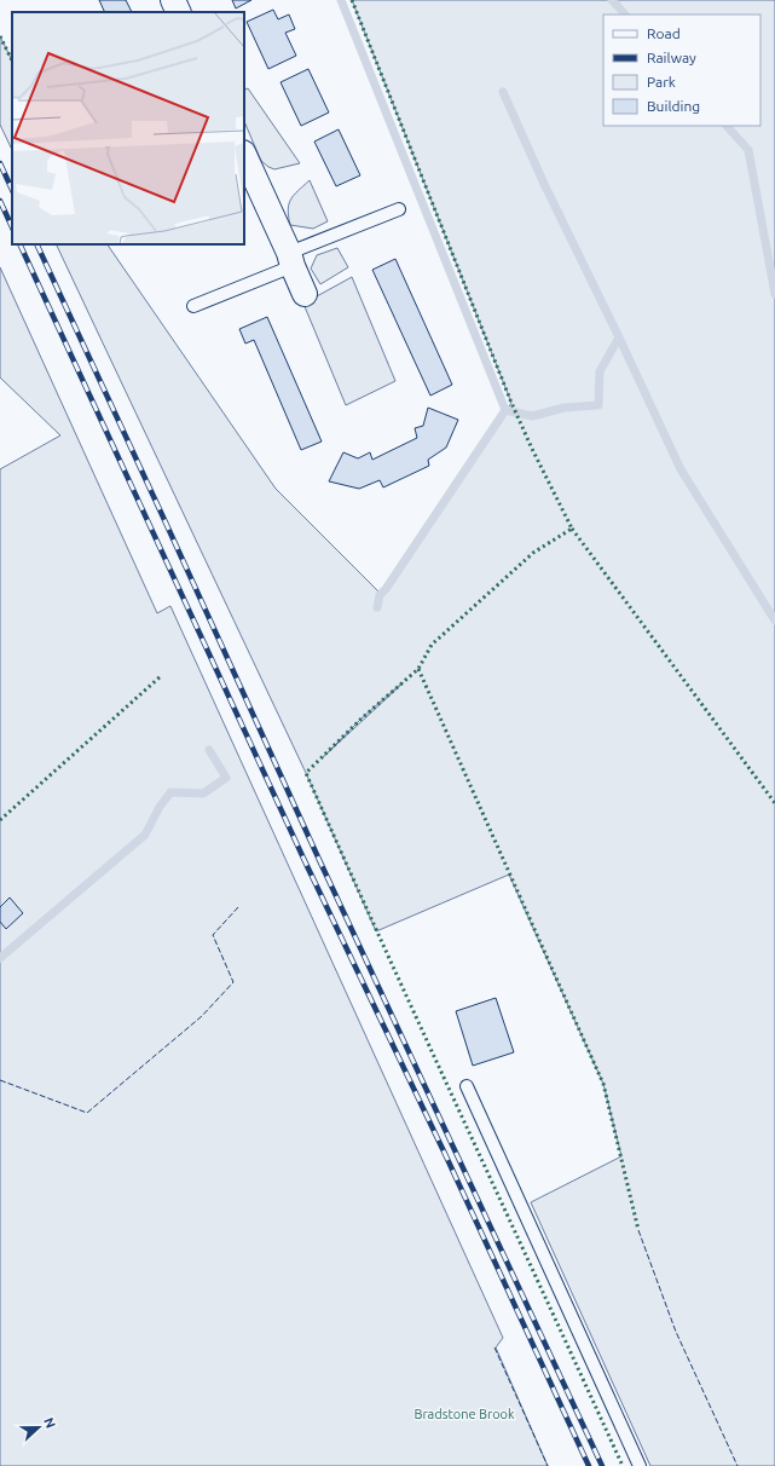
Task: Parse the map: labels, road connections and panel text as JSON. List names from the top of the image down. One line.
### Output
{"parks":["Bradstone Brook"],"legend":["Road","Railway","Park","Building"],"north":"right"}
